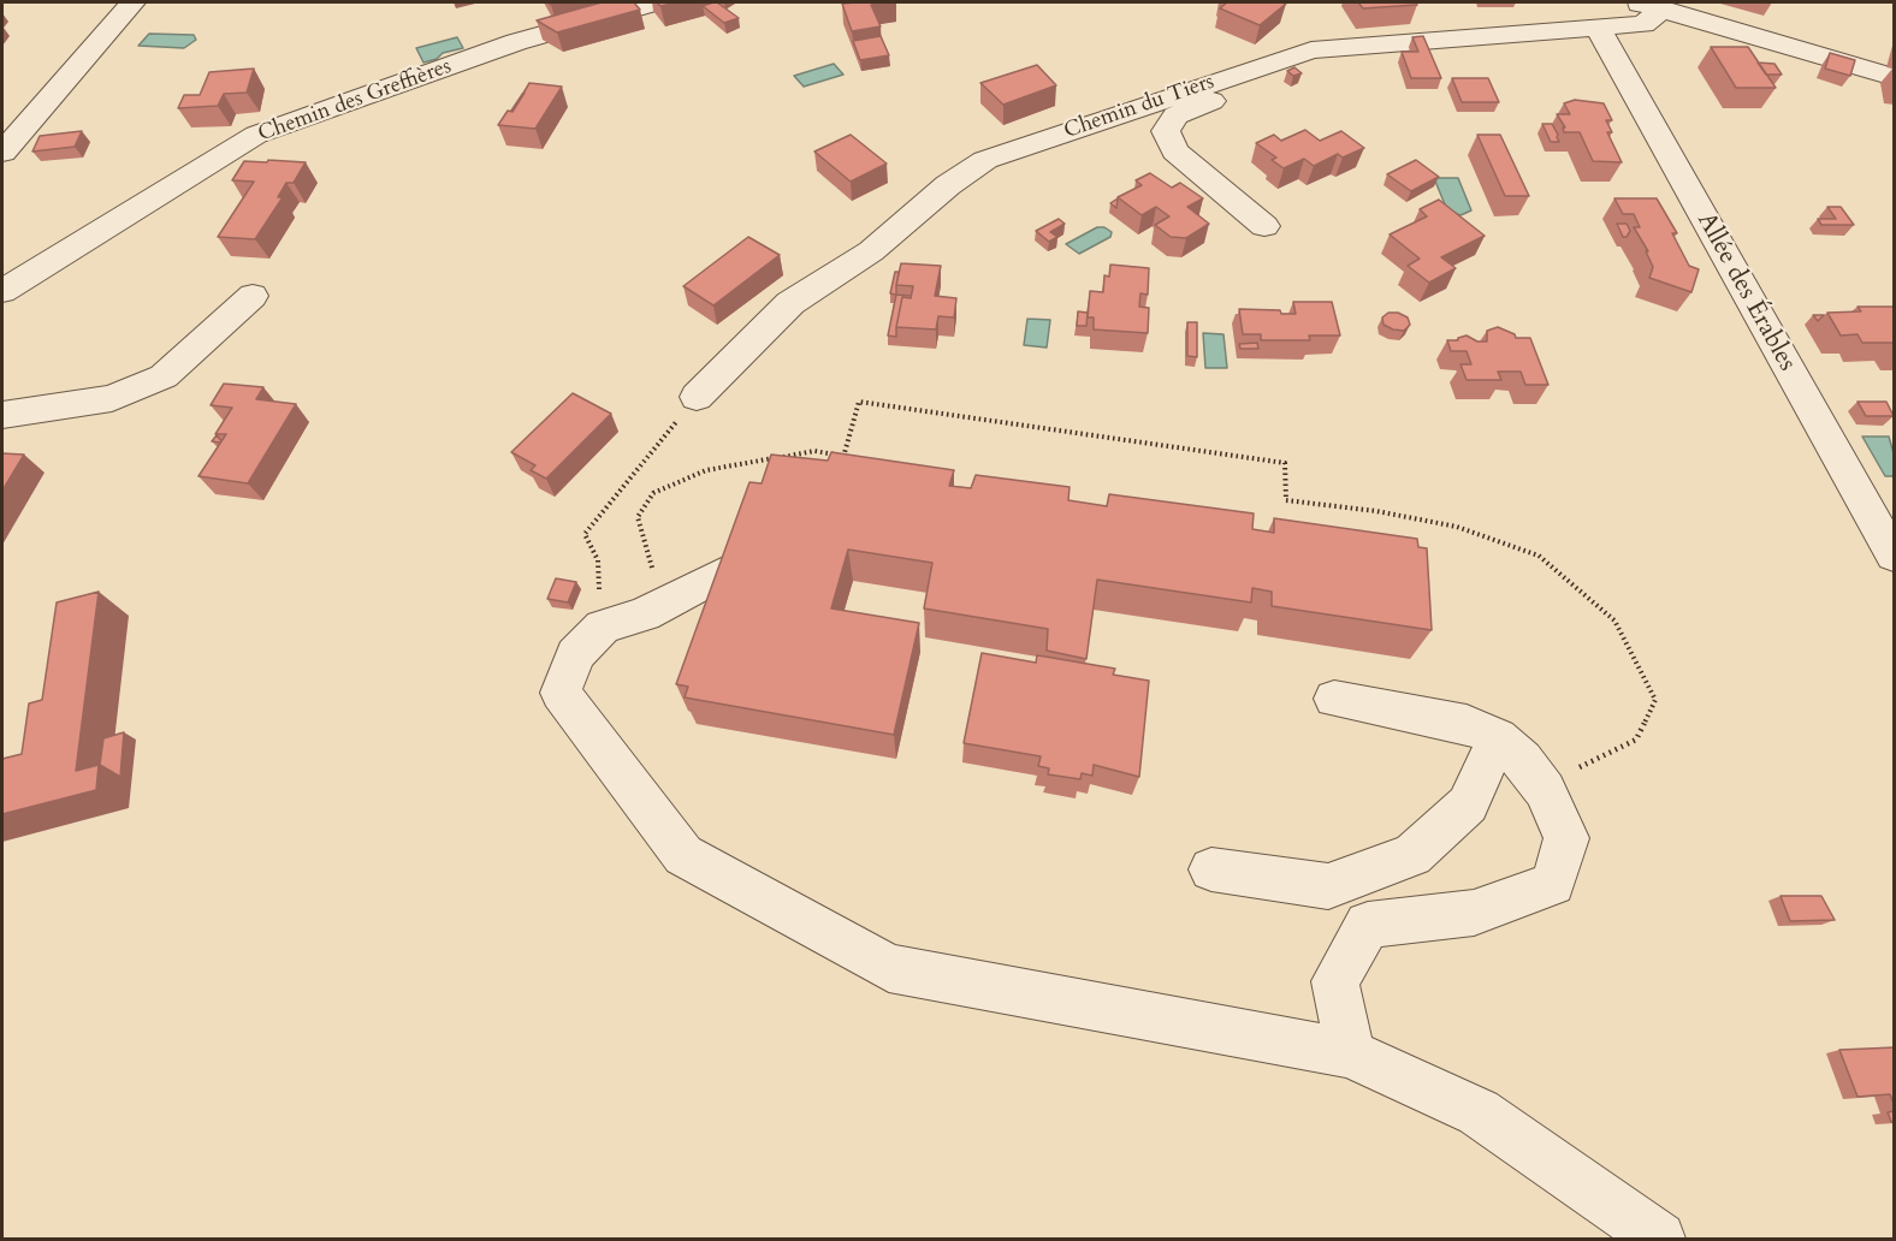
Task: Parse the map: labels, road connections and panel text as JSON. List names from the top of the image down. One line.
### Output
{"streets":{"street":["Chemin des Greffières","Chemin du Tiers","Allée des Érables"]},"crossings":[["Chemin du Tiers","Allée des Érables"]]}
